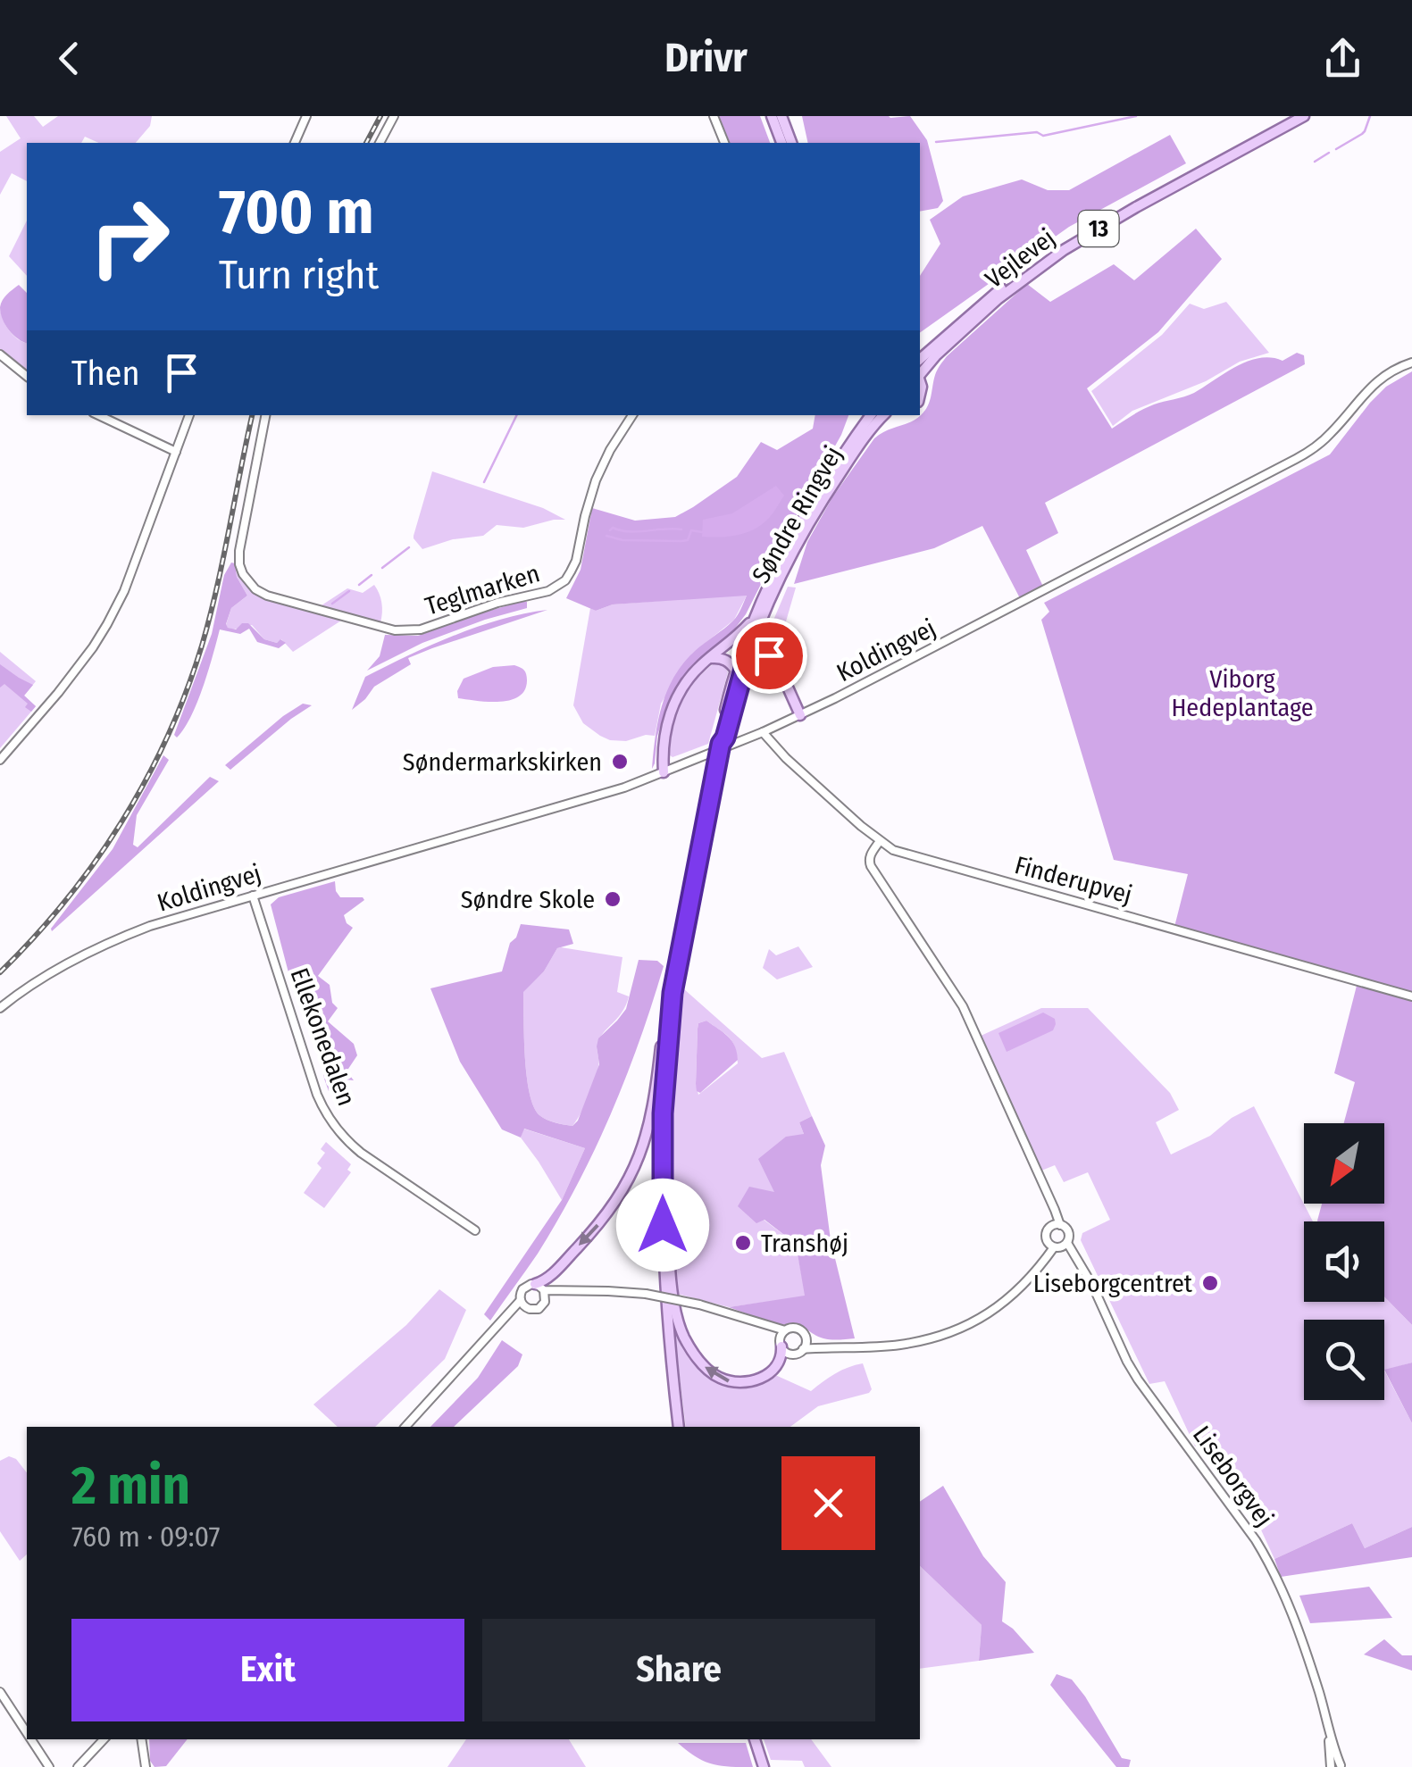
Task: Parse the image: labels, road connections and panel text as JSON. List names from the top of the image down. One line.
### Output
{"streets":{"main road":["13","Vejlevej","Søndre Ringvej"],"street":["Teglmarken","Koldingvej","Finderupvej","Ellekonedalen","Liseborgvej"]},"crossings":[["Koldingvej","Finderupvej"],["Koldingvej","Ellekonedalen"]],"parks":["Viborg Hedeplantage"],"places":["Søndermarkskirken","Søndre Skole","Transhøj","Liseborgcentret"],"north":"bottom left","page":{"header":"Drivr","turn":["700 m","Turn right"],"then":"Then","heading":["2 min","760 m · 09:07"],"buttons":["Exit","Share"]}}
